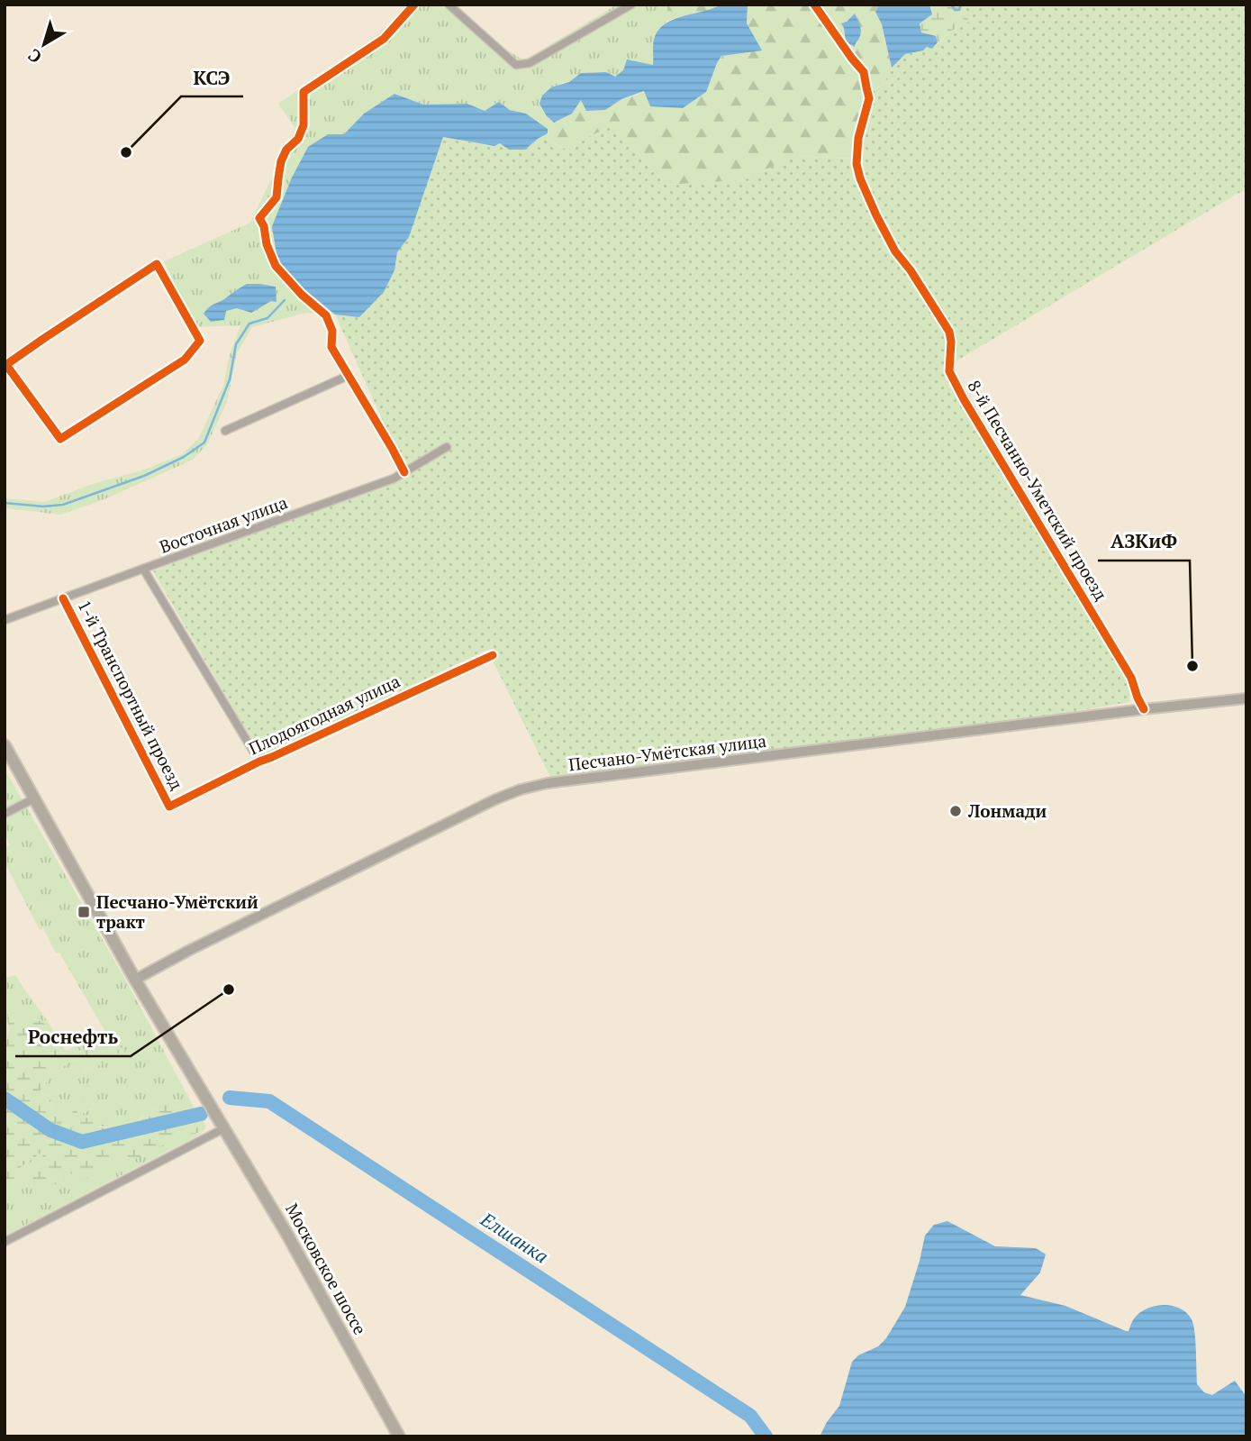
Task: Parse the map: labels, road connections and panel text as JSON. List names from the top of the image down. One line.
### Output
{"streets":{"main road":["Песчано-Умётская улица","Московское шоссе"],"street":["8-й Песчанно-Уметский проезд","Восточная улица","1-й Транспортный проезд","Плодоягодная улица"]},"crossings":[["8-й Песчанно-Уметский проезд","Песчано-Умётская улица"],["Восточная улица","1-й Транспортный проезд"],["1-й Транспортный проезд","Плодоягодная улица"],["Песчано-Умётская улица","Московское шоссе"]],"water":["Елшанка"],"places":{"other":["КСЭ","АЗКиФ","Лонмади","Роснефть"],"transit":["Песчано-Умётский тракт"]},"north":"bottom left"}
